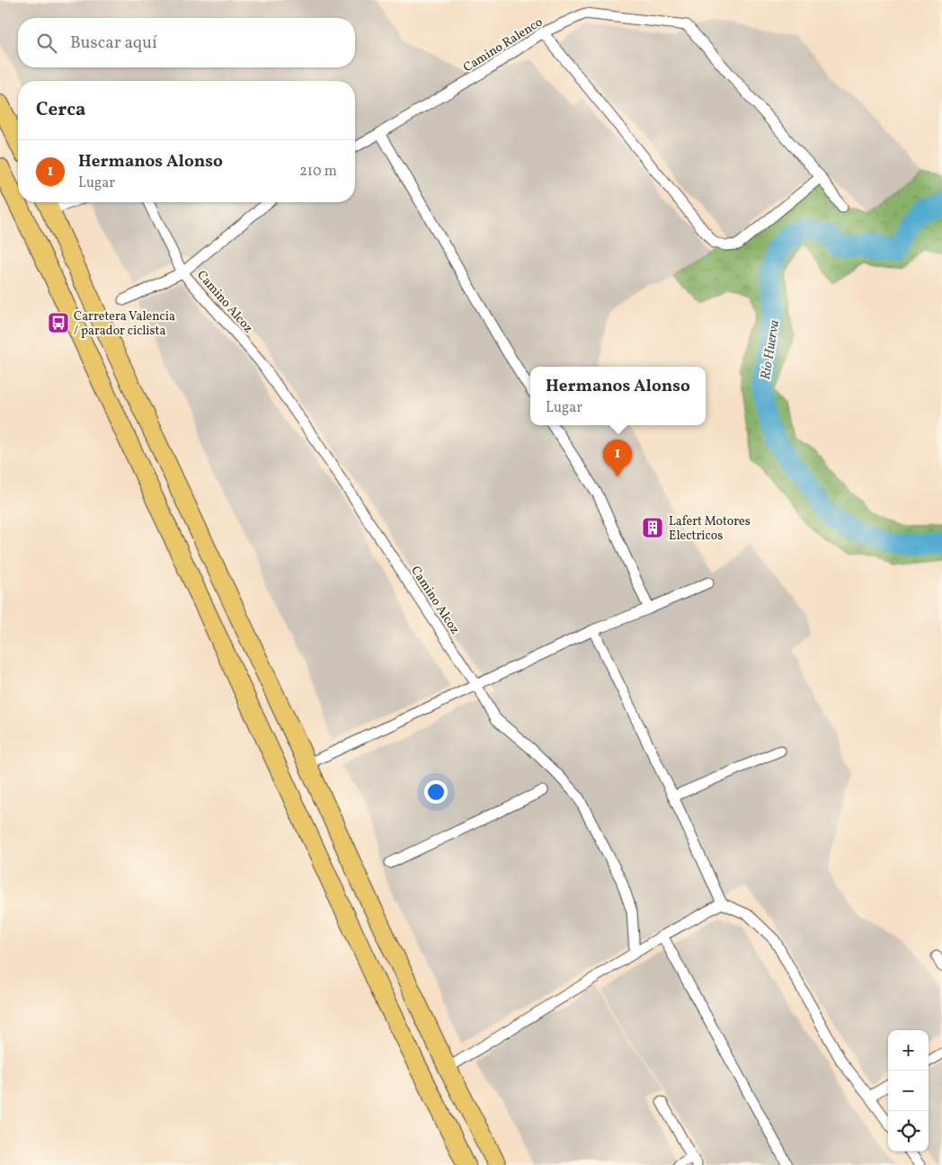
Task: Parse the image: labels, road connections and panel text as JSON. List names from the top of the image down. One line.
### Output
{"streets":{"street":["Camino Ralenco","Camino Alcoz"]},"water":["Río Huerva"],"places":{"bus stop":["Carretera Valencia / parador ciclista"],"building":["Lafert Motores Electricos"]},"page":{"search":"Buscar aquí","heading":"Cerca","list":[{"mark":"1","name":"Hermanos Alonso","note":"Lugar","value":"210 m"}],"popup":["Hermanos Alonso","Lugar"],"pins":"1","map_buttons":["+","−"]}}
